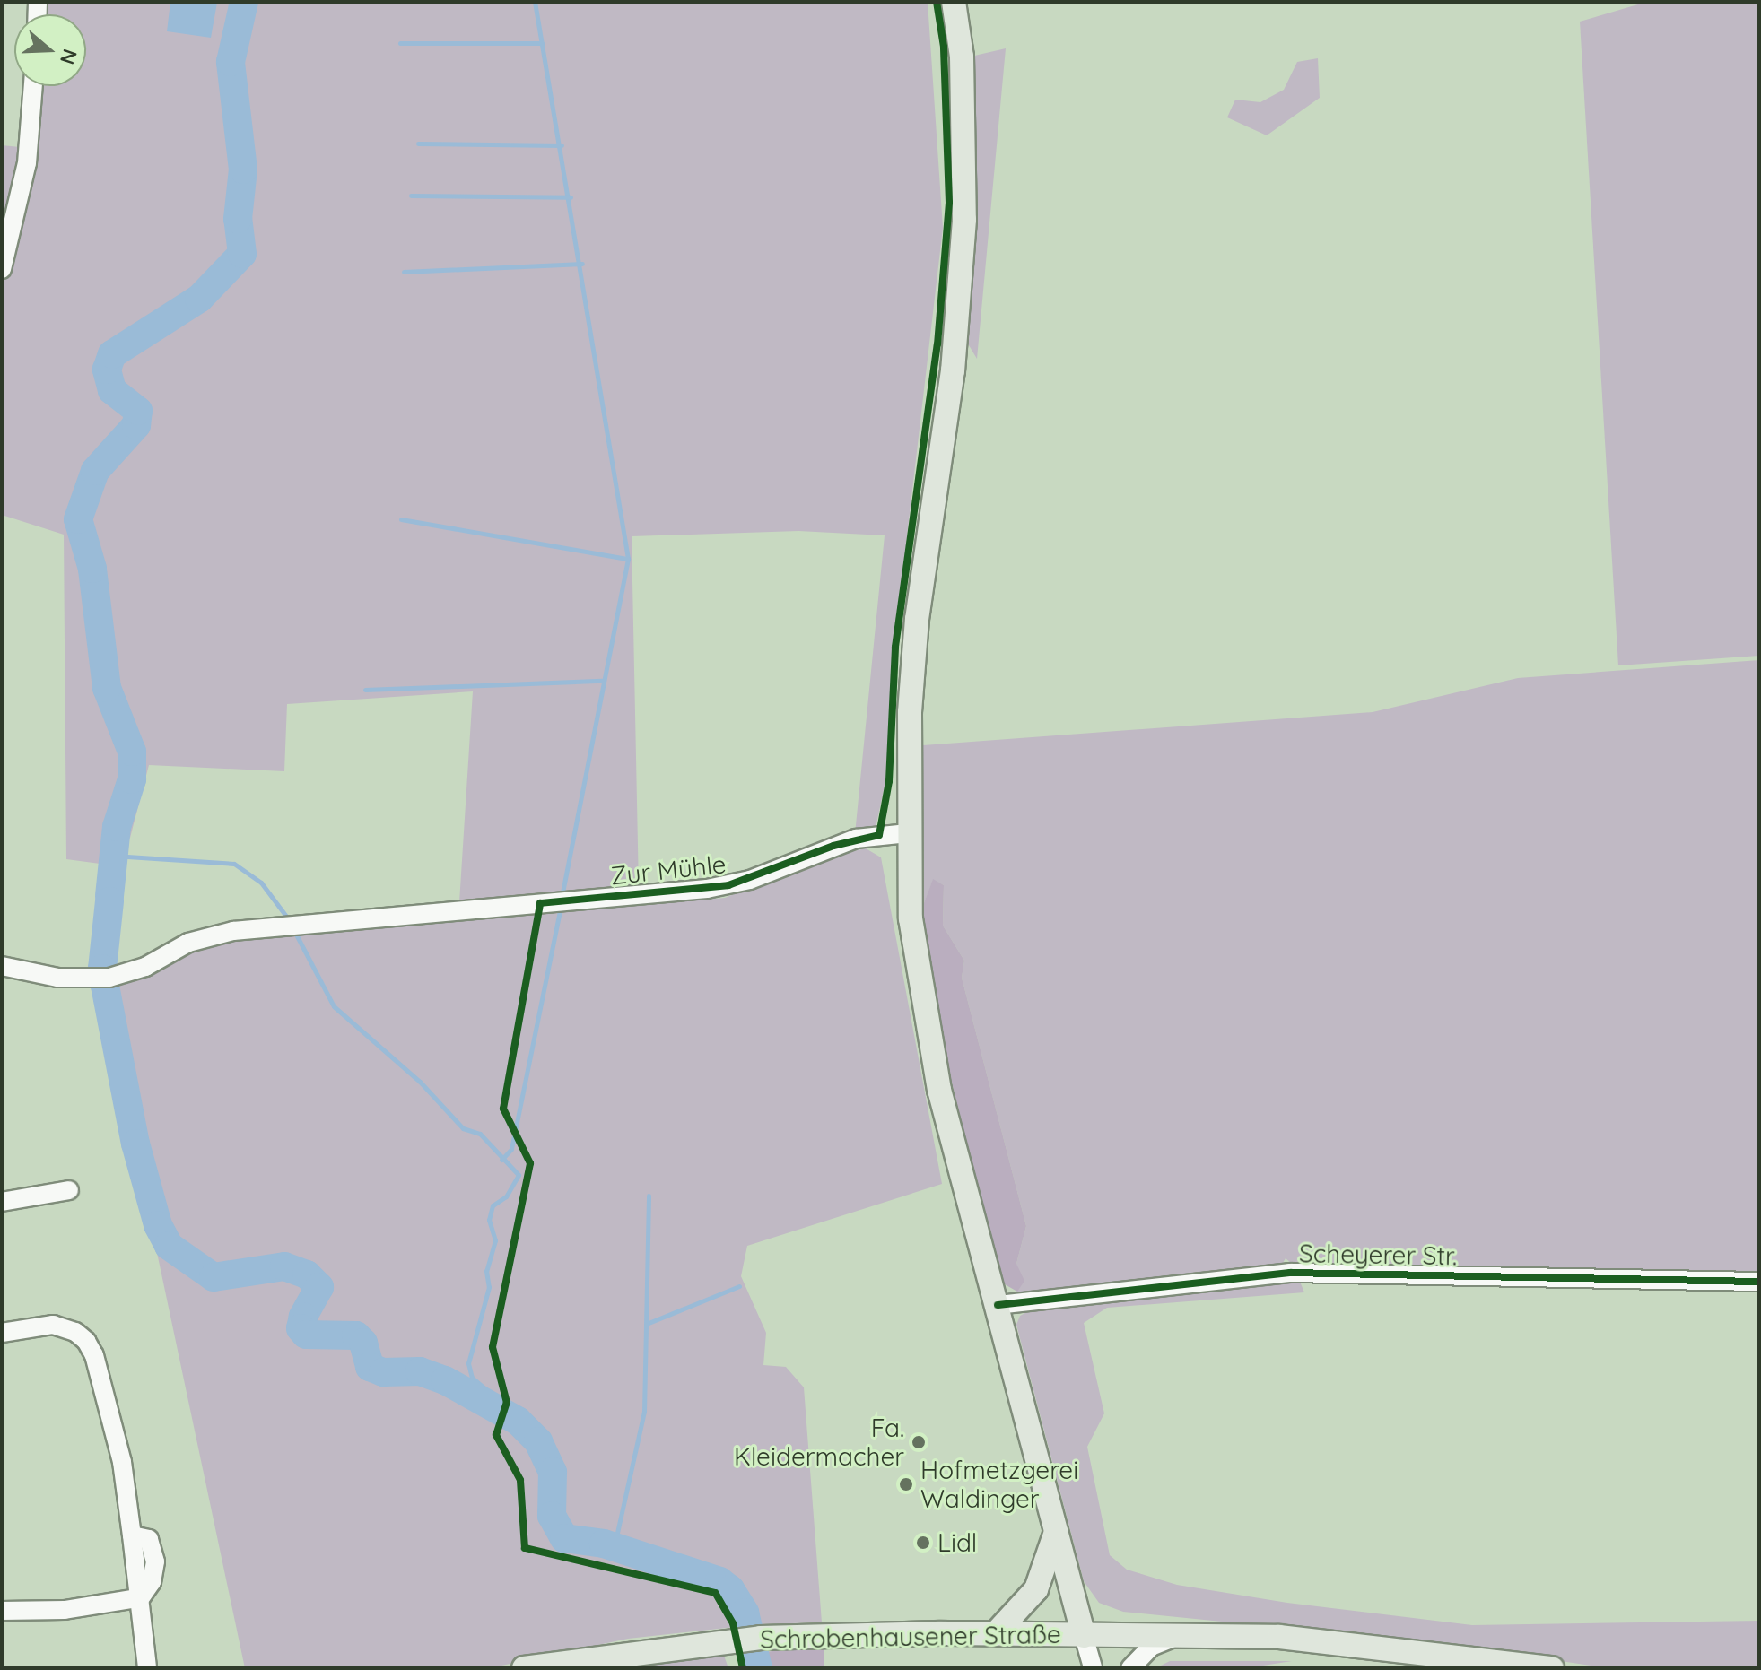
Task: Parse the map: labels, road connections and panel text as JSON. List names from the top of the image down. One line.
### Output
{"streets":{"main road":["Schrobenhausener Straße"],"street":["Zur Mühle","Scheyerer Str."]},"places":["Fa. Kleidermacher","Hofmetzgerei Waldinger","Lidl"],"north":"right"}
